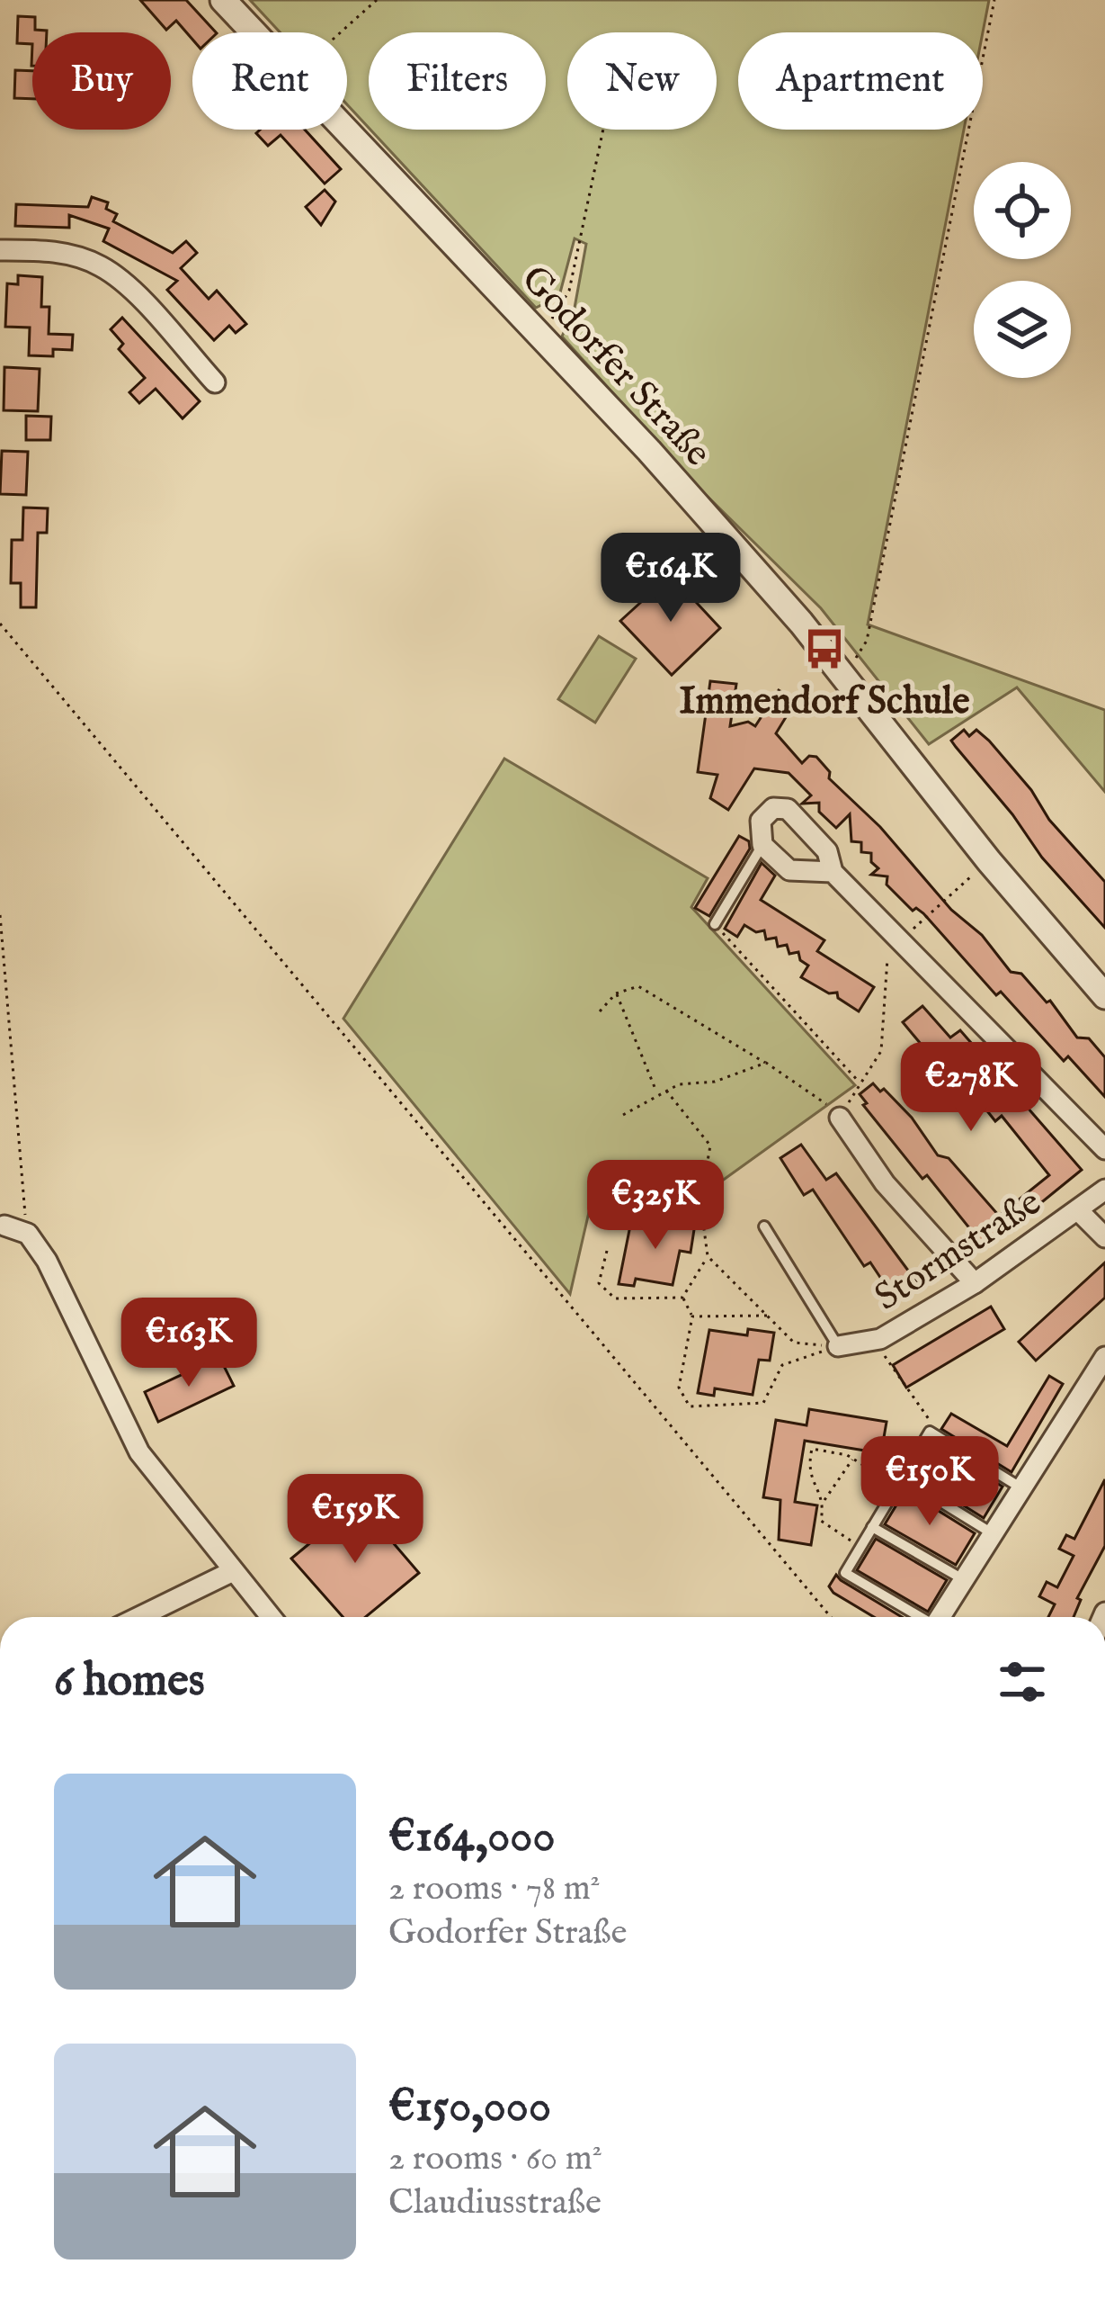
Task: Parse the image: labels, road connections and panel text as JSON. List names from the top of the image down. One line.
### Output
{"streets":{"street":["Godorfer Straße","Stormstraße"]},"places":{"bus stop":["Immendorf Schule"]},"page":{"chip":["Buy","Rent","Filters","New","Apartment"],"price":["€164K","€278K","€325K","€163K","€150K","€159K"],"heading":"6 homes","list":[{"name":"€164,000","note":"2 rooms · 78 m² · Godorfer Straße"},{"name":"€150,000","note":"2 rooms · 60 m² · Claudiusstraße"}]}}
